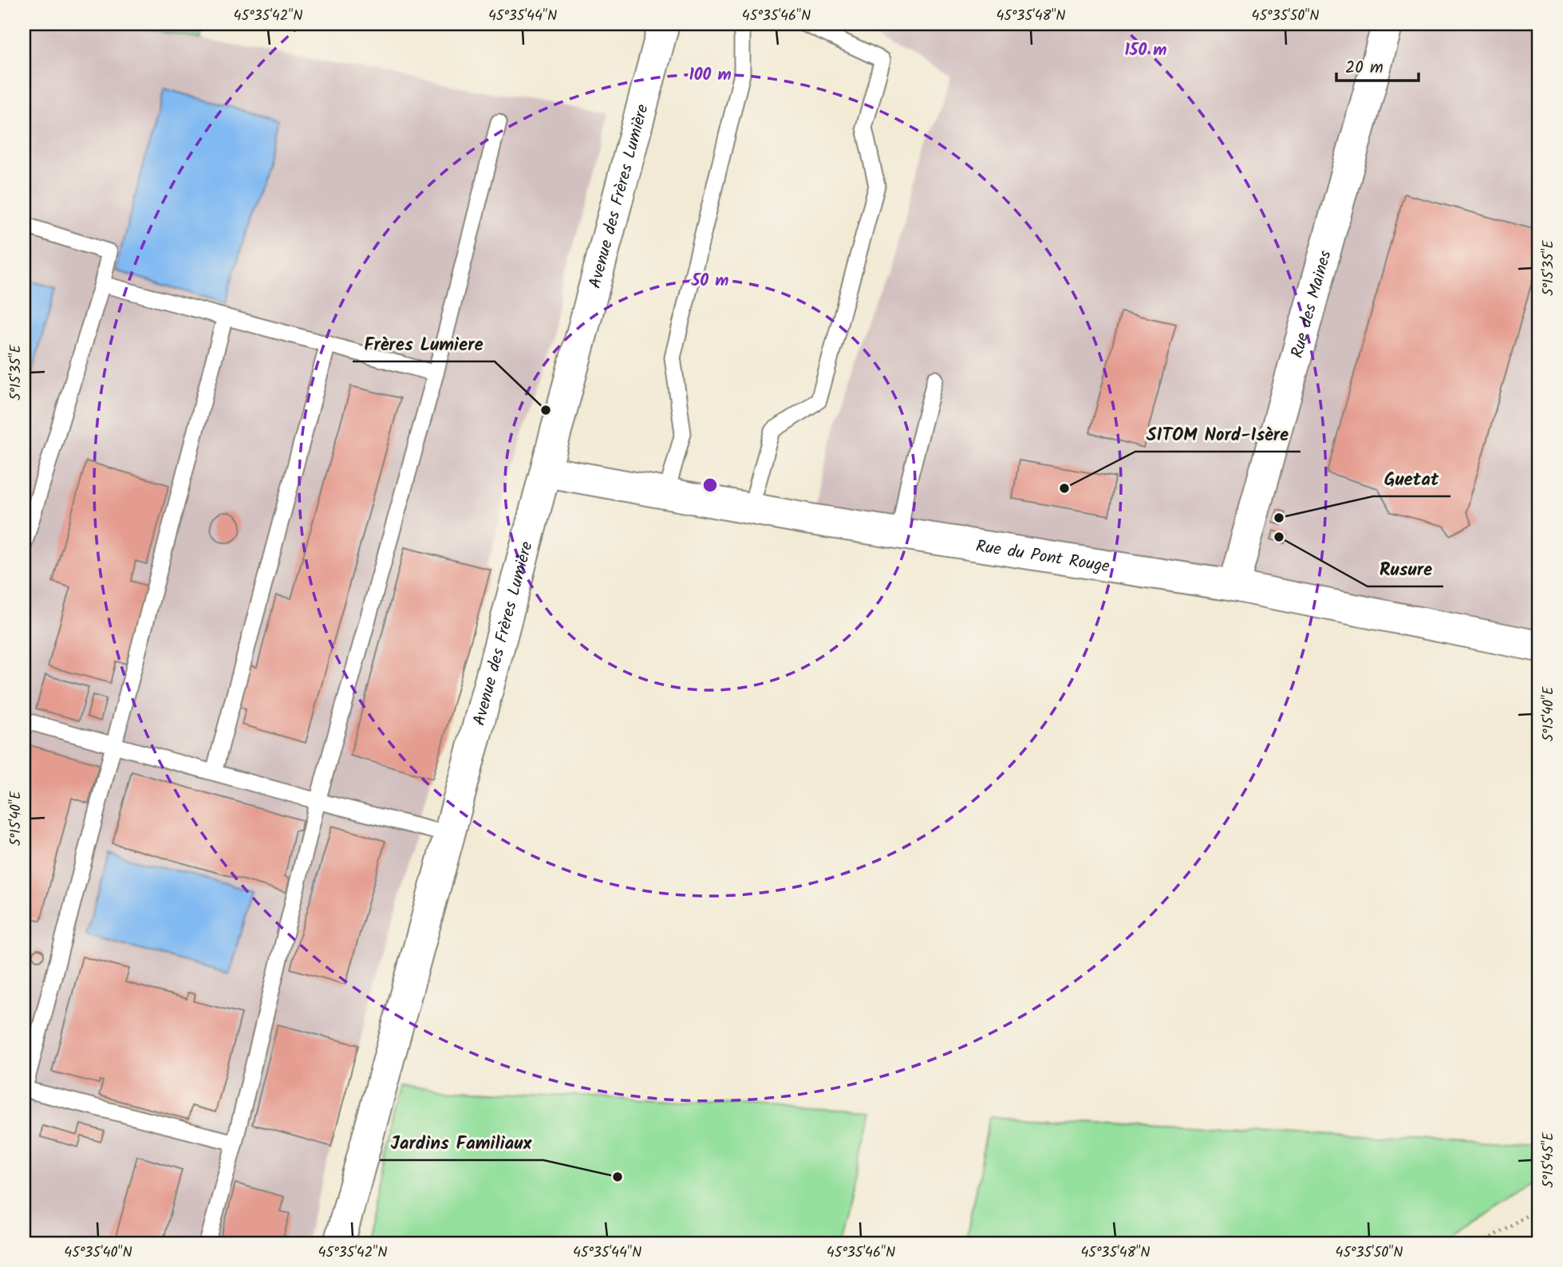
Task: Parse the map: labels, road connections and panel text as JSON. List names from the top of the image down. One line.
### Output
{"streets":{"street":["Avenue des Frères Lumière","Rue des Maines","Rue du Pont Rouge"]},"crossings":[["Avenue des Frères Lumière","Rue du Pont Rouge"],["Rue des Maines","Rue du Pont Rouge"]],"places":["Frères Lumiere","SITOM Nord-Isère","Guetat","Rusure","Jardins Familiaux"],"scale_bar":"20 m","coordinates":["45°35'42\"N","45°35'44\"N","45°35'46\"N","45°35'48\"N","45°35'50\"N","5°15'35\"E","5°15'40\"E","5°15'45\"E","45°35'40\"N"],"rings":["150 m","100 m","50 m"]}
